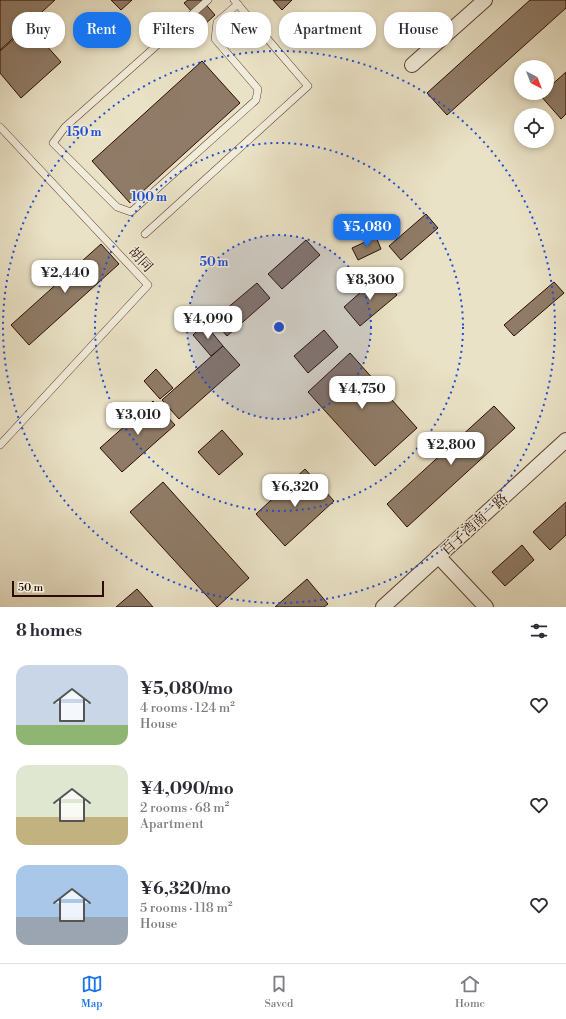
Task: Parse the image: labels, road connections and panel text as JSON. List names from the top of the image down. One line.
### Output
{"streets":{"street":["百子湾南一路"],"lane":["胡同"]},"scale_bar":"50 m","north":"bottom right","page":{"chip":["Buy","Rent","Filters","New","Apartment","House"],"price":["¥5,080","¥2,440","¥8,300","¥4,090","¥4,750","¥3,010","¥2,800","¥6,320"],"scale":"50 m","heading":"8 homes","list":[{"name":"¥5,080/mo","note":"4 rooms · 124 m² · House"},{"name":"¥4,090/mo","note":"2 rooms · 68 m² · Apartment"},{"name":"¥6,320/mo","note":"5 rooms · 118 m² · House"}],"tabs":["Map","Saved","Home"]},"rings":["150 m","100 m","50 m"]}
